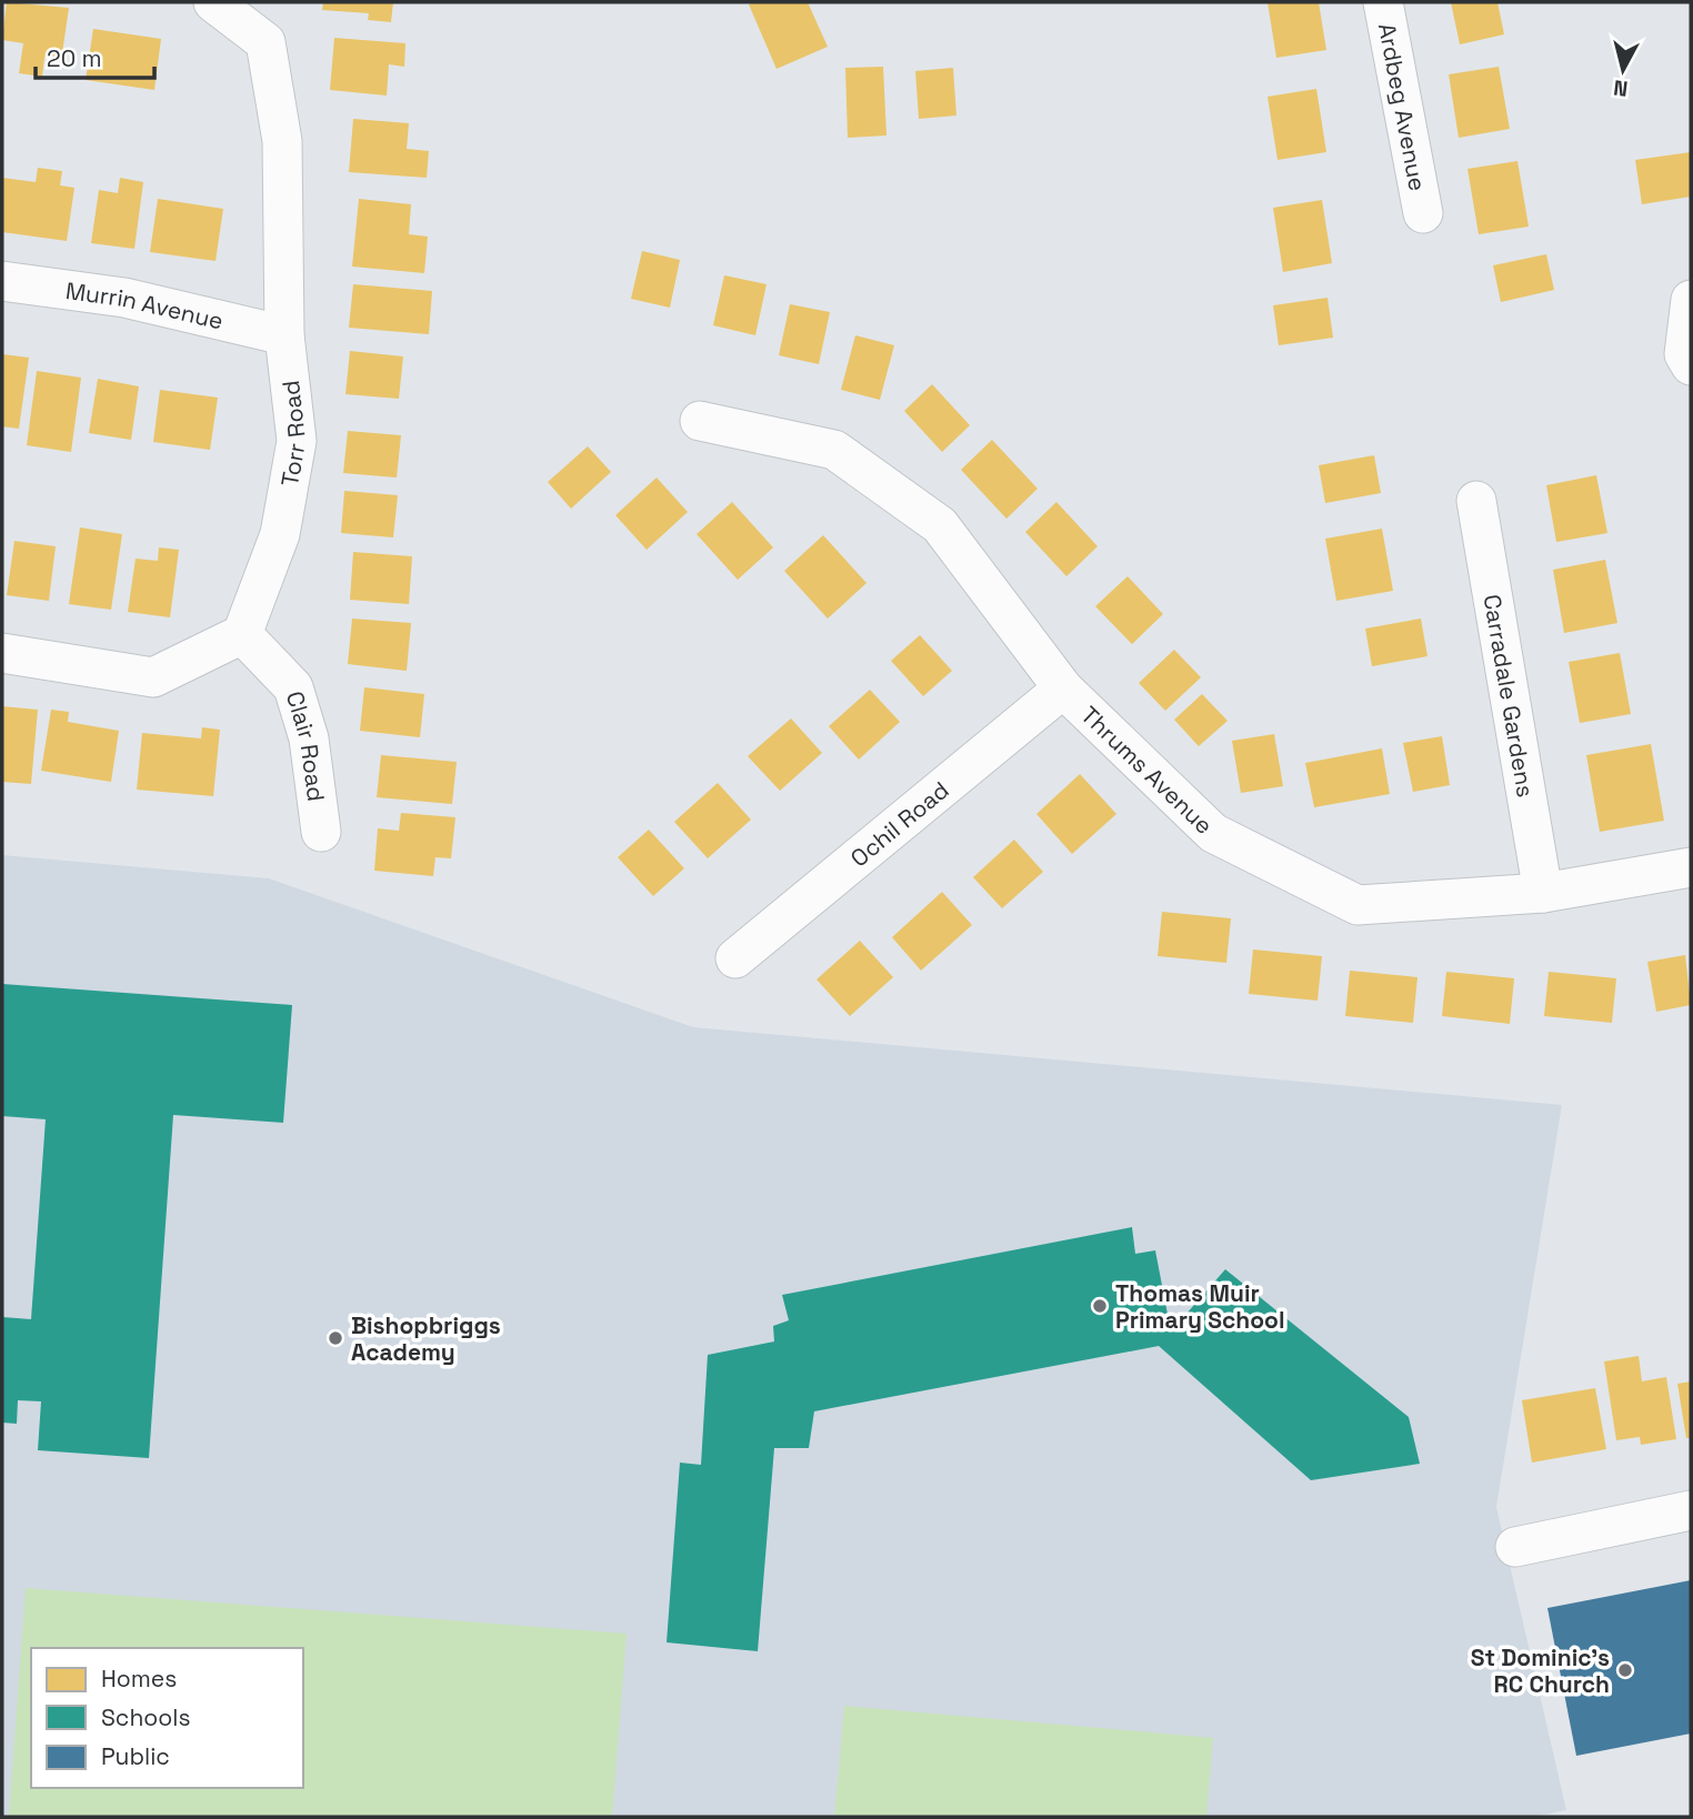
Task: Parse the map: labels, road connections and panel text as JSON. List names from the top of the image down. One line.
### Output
{"streets":{"street":["Ardbeg Avenue","Murrin Avenue","Torr Road","Carradale Gardens","Clair Road","Thrums Avenue","Ochil Road"]},"crossings":[["Murrin Avenue","Torr Road"],["Torr Road","Clair Road"],["Carradale Gardens","Thrums Avenue"],["Thrums Avenue","Ochil Road"]],"places":["Thomas Muir Primary School","Bishopbriggs Academy","St Dominic's RC Church"],"legend":["Homes","Schools","Public"],"scale_bar":"20 m","north":"bottom"}
